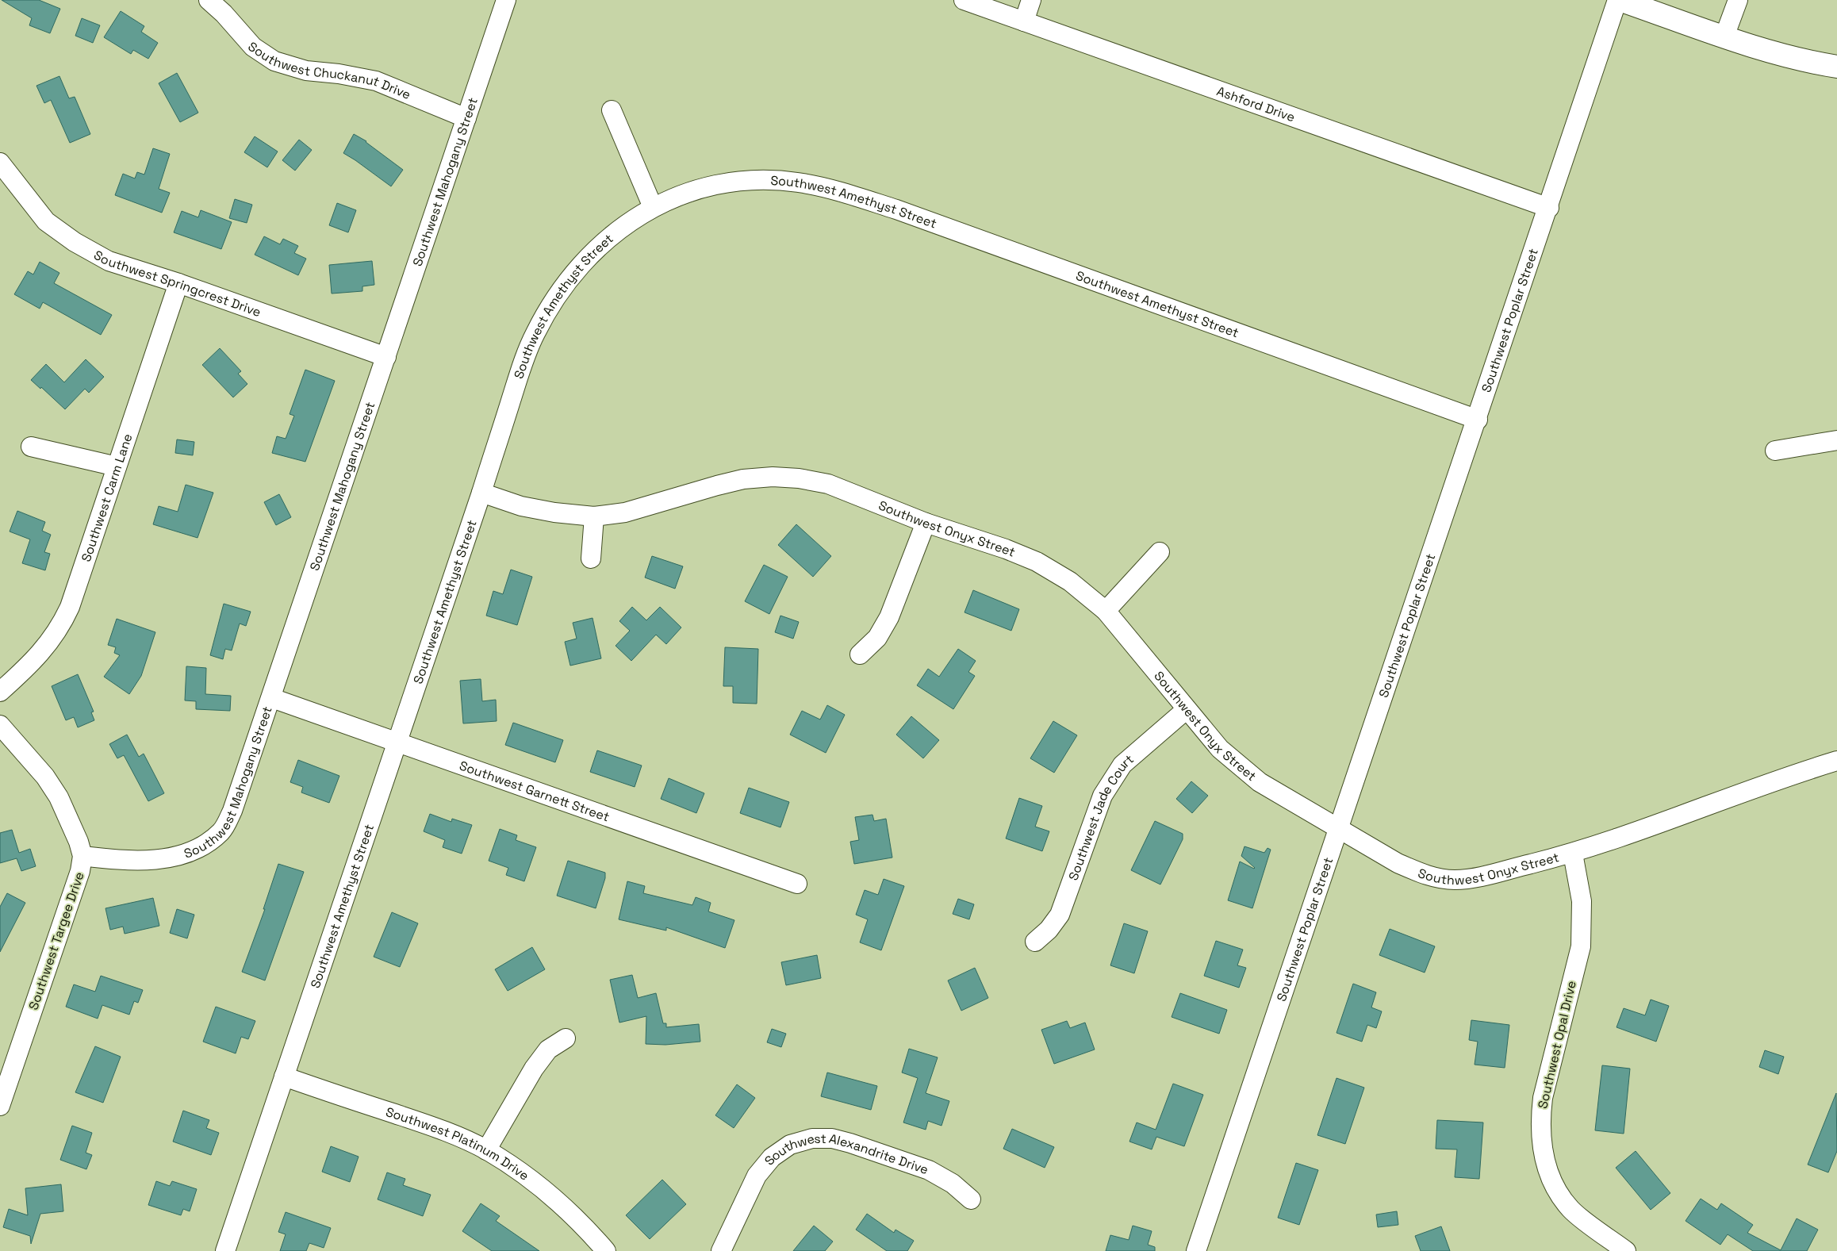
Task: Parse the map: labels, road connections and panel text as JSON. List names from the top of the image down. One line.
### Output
{"streets":{"street":["Southwest Chuckanut Drive","Ashford Drive","Southwest Mahogany Street","Southwest Amethyst Street","Southwest Springcrest Drive","Southwest Poplar Street","Southwest Carm Lane","Southwest Onyx Street","Southwest Garnett Street","Southwest Jade Court","Southwest Targee Drive","Southwest Opal Drive","Southwest Platinum Drive","Southwest Alexandrite Drive"]},"crossings":[["Southwest Chuckanut Drive","Southwest Mahogany Street"],["Ashford Drive","Southwest Poplar Street"],["Southwest Mahogany Street","Southwest Springcrest Drive"],["Southwest Mahogany Street","Southwest Garnett Street"],["Southwest Mahogany Street","Southwest Targee Drive"],["Southwest Amethyst Street","Southwest Poplar Street"],["Southwest Amethyst Street","Southwest Onyx Street"],["Southwest Amethyst Street","Southwest Garnett Street"],["Southwest Amethyst Street","Southwest Platinum Drive"],["Southwest Springcrest Drive","Southwest Carm Lane"],["Southwest Poplar Street","Southwest Onyx Street"],["Southwest Onyx Street","Southwest Jade Court"],["Southwest Onyx Street","Southwest Opal Drive"]]}
